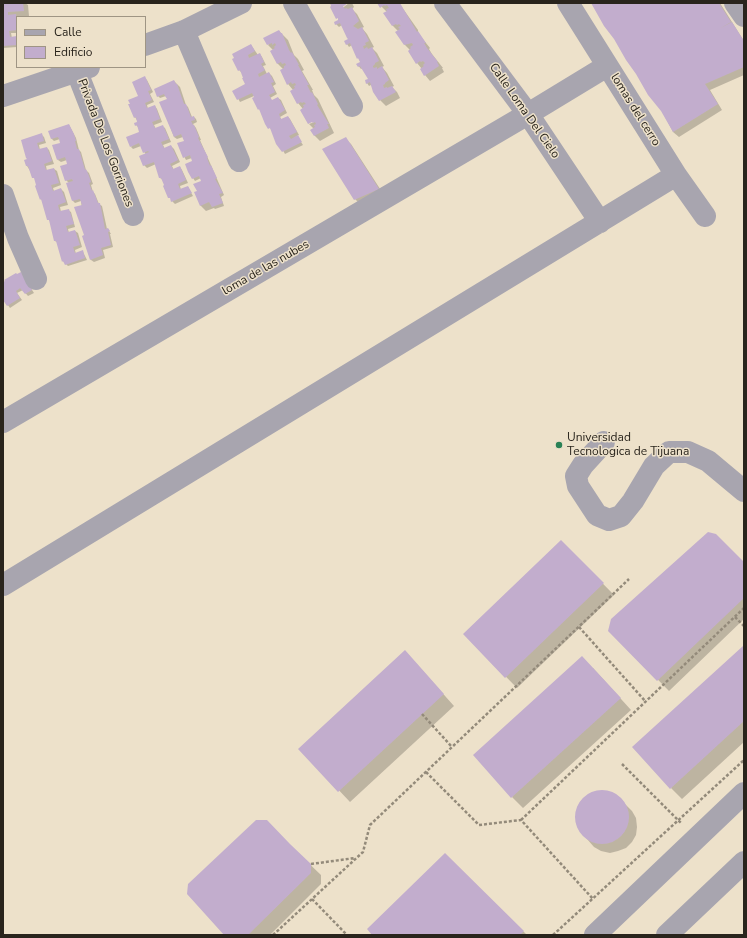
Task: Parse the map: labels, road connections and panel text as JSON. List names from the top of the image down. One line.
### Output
{"streets":{"street":["lomas del cerro","Calle Loma Del Cielo","Privada De Los Gorriones","loma de las nubes"]},"crossings":[["lomas del cerro","loma de las nubes"],["Calle Loma Del Cielo","loma de las nubes"]],"places":["Universidad Tecnologica de Tijuana"],"legend":["Calle","Edificio"]}
